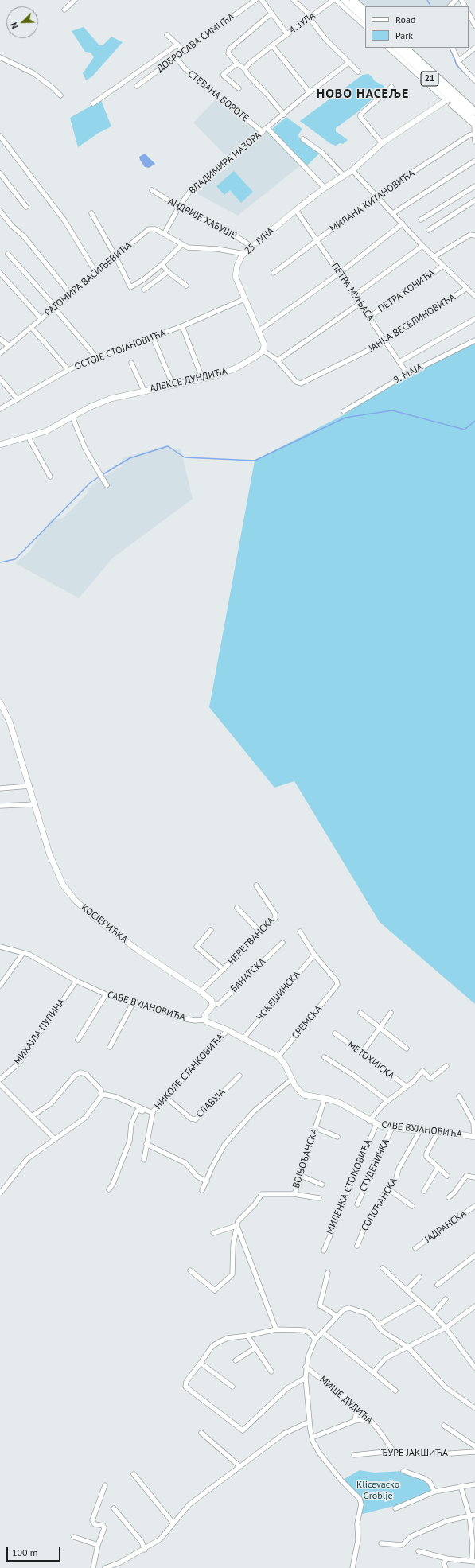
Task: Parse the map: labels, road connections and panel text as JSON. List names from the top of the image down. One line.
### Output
{"streets":{"main road":["21"],"street":["4. ЈУЛА","ДОБРОСАВА СИМИЋА","СТЕВАНА БОРОТЕ","ВЛАДИМИРА НАЗОРА","МИЛАНА КИТАНОВИЋА","АНДРИЈЕ ХАБУШЕ","25. ЈУНА","РАТОМИРА ВАСИЉЕВИЋА","ПЕТРА КОЧИЋА","ПЕТРА МУЊАСА","ЈАНКА ВЕСЕЛИНОВИЋА","ОСТОЈЕ СТОЈАНОВИЋА","9. МАЈА","АЛЕКСЕ ДУНДИЋА","КОСЈЕРИЋКА","НЕРЕТВАНСКА","БАНАТСКА","ЧОКЕШИНСКА","САВЕ ВУЈАНОВИЋА","СРЕМСКА","МИХАЈЛА ПУПИНА","МЕТОХИЈСКА","НИКОЛЕ СТАНКОВИЋА","СЛАВУЈА","ВОЈВОЂАНСКА","СТУДЕНИЧКА","МИЛЕНКА СТОЈКОВИЋА","СОПОЋАНСКА","ЈАДРАНСКА","МИШЕ ДУДИЋА","ЂУРЕ ЈАКШИЋА"]},"crossings":[["ДОБРОСАВА СИМИЋА","СТЕВАНА БОРОТЕ"],["21","25. ЈУНА"],["СТЕВАНА БОРОТЕ","ВЛАДИМИРА НАЗОРА"],["ВЛАДИМИРА НАЗОРА","АНДРИЈЕ ХАБУШЕ"],["ВЛАДИМИРА НАЗОРА","РАТОМИРА ВАСИЉЕВИЋА"],["МИЛАНА КИТАНОВИЋА","ПЕТРА МУЊАСА"],["АНДРИЈЕ ХАБУШЕ","25. ЈУНА"],["25. ЈУНА","ПЕТРА МУЊАСА"],["25. ЈУНА","ОСТОЈЕ СТОЈАНОВИЋА"],["25. ЈУНА","АЛЕКСЕ ДУНДИЋА"],["ПЕТРА КОЧИЋА","ПЕТРА МУЊАСА"],["ПЕТРА МУЊАСА","ЈАНКА ВЕСЕЛИНОВИЋА"],["ПЕТРА МУЊАСА","9. МАЈА"],["КОСЈЕРИЋКА","НЕРЕТВАНСКА"],["КОСЈЕРИЋКА","БАНАТСКА"],["ЧОКЕШИНСКА","САВЕ ВУЈАНОВИЋА"],["ЧОКЕШИНСКА","СРЕМСКА"],["САВЕ ВУЈАНОВИЋА","СРЕМСКА"],["САВЕ ВУЈАНОВИЋА","МИХАЈЛА ПУПИНА"],["САВЕ ВУЈАНОВИЋА","НИКОЛЕ СТАНКОВИЋА"],["САВЕ ВУЈАНОВИЋА","ВОЈВОЂАНСКА"],["САВЕ ВУЈАНОВИЋА","СТУДЕНИЧКА"],["САВЕ ВУЈАНОВИЋА","МИЛЕНКА СТОЈКОВИЋА"],["САВЕ ВУЈАНОВИЋА","СОПОЋАНСКА"],["НИКОЛЕ СТАНКОВИЋА","СЛАВУЈА"],["МИШЕ ДУДИЋА","ЂУРЕ ЈАКШИЋА"]],"districts":["НОВО НАСЕЉЕ"],"parks":["Klicevacko Groblje"],"legend":["Road","Park"],"scale_bar":"100 m","north":"bottom left"}
